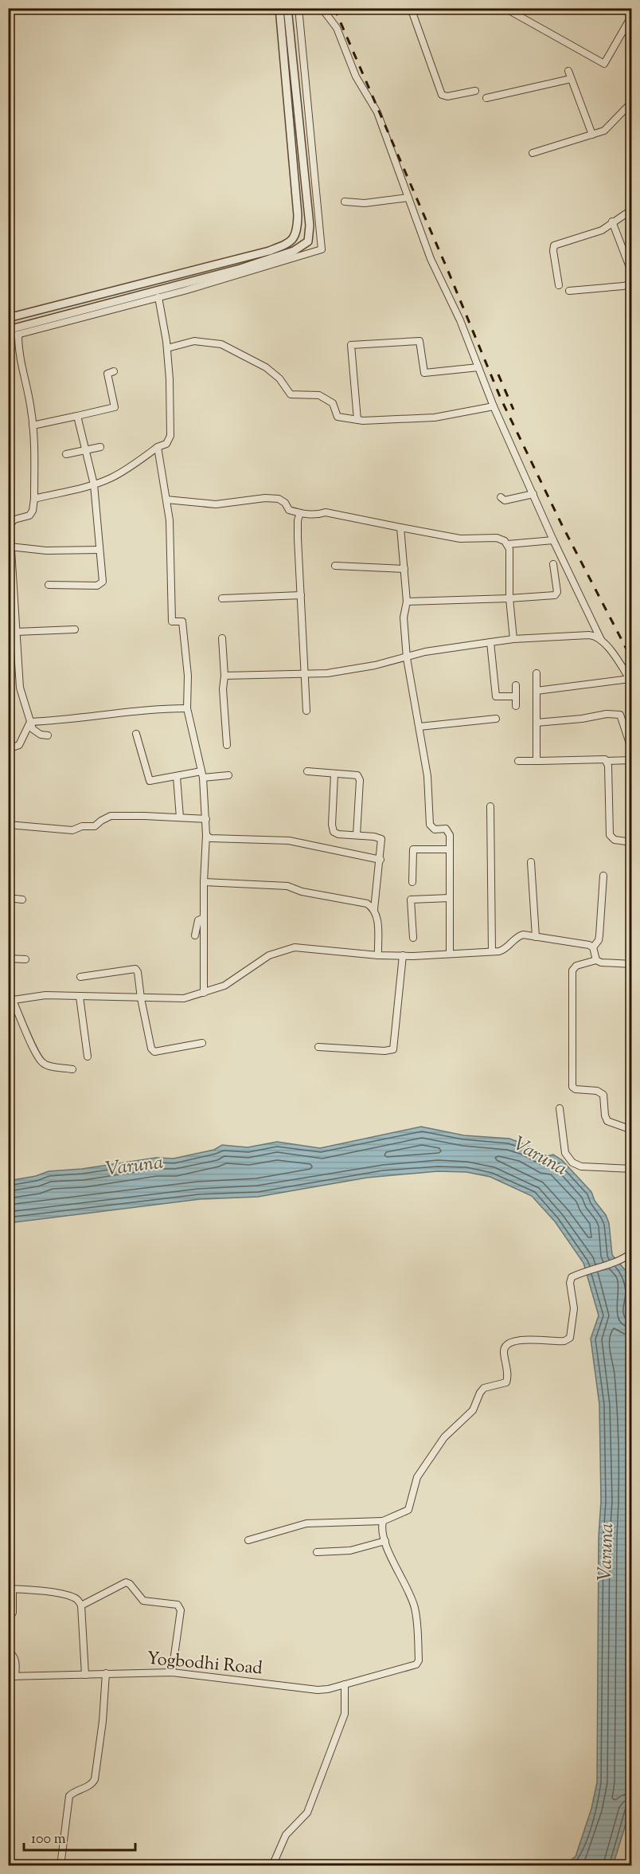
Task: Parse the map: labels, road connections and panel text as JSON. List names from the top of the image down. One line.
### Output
{"streets":{"street":["Yogbodhi Road"]},"water":["Varuna"],"scale_bar":"100 m"}
